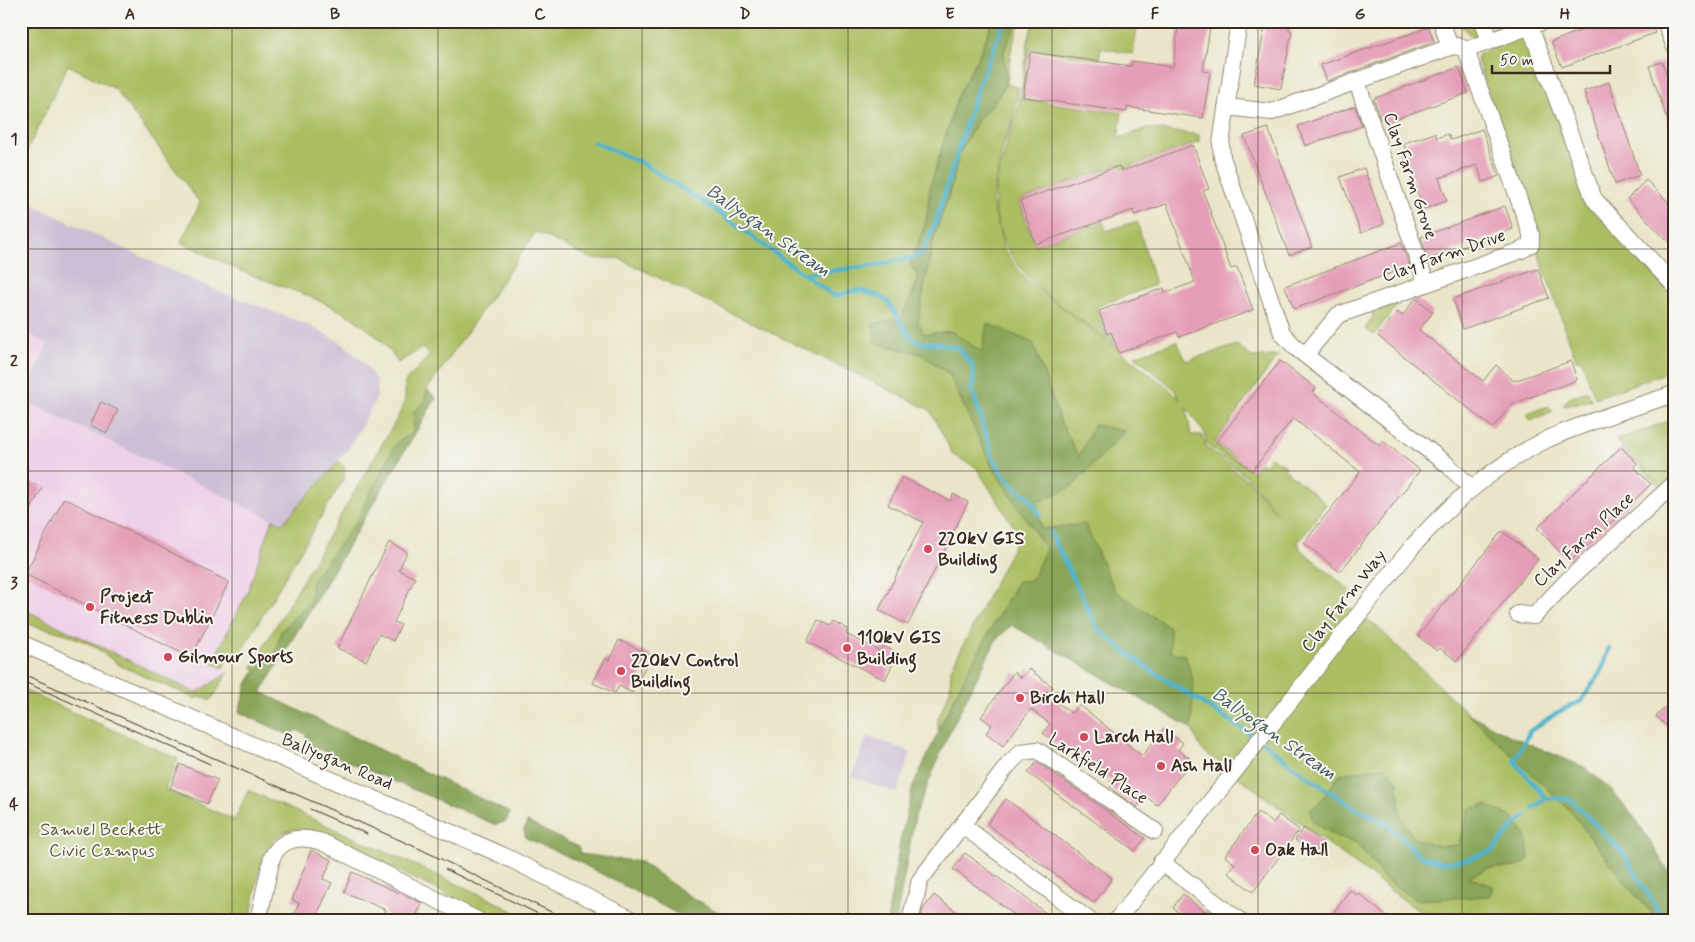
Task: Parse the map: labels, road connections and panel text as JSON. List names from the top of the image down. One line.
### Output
{"streets":{"street":["Clay Farm Grove","Clay Farm Drive","Clay Farm Place","Clay Farm Way","Ballyogan Road","Larkfield Place"]},"crossings":[["Clay Farm Grove","Clay Farm Drive"]],"water":["Ballyogan Stream"],"parks":["Samuel Beckett Civic Campus"],"places":["220kV GIS Building","Project Fitness Dublin","110kV GIS Building","Gilmour Sports","220kV Control Building","Birch Hall","Larch Hall","Ash Hall","Oak Hall"],"scale_bar":"50 m","grid":{"columns":["A","B","C","D","E","F","G","H"],"rows":["1","2","3","4"]}}
